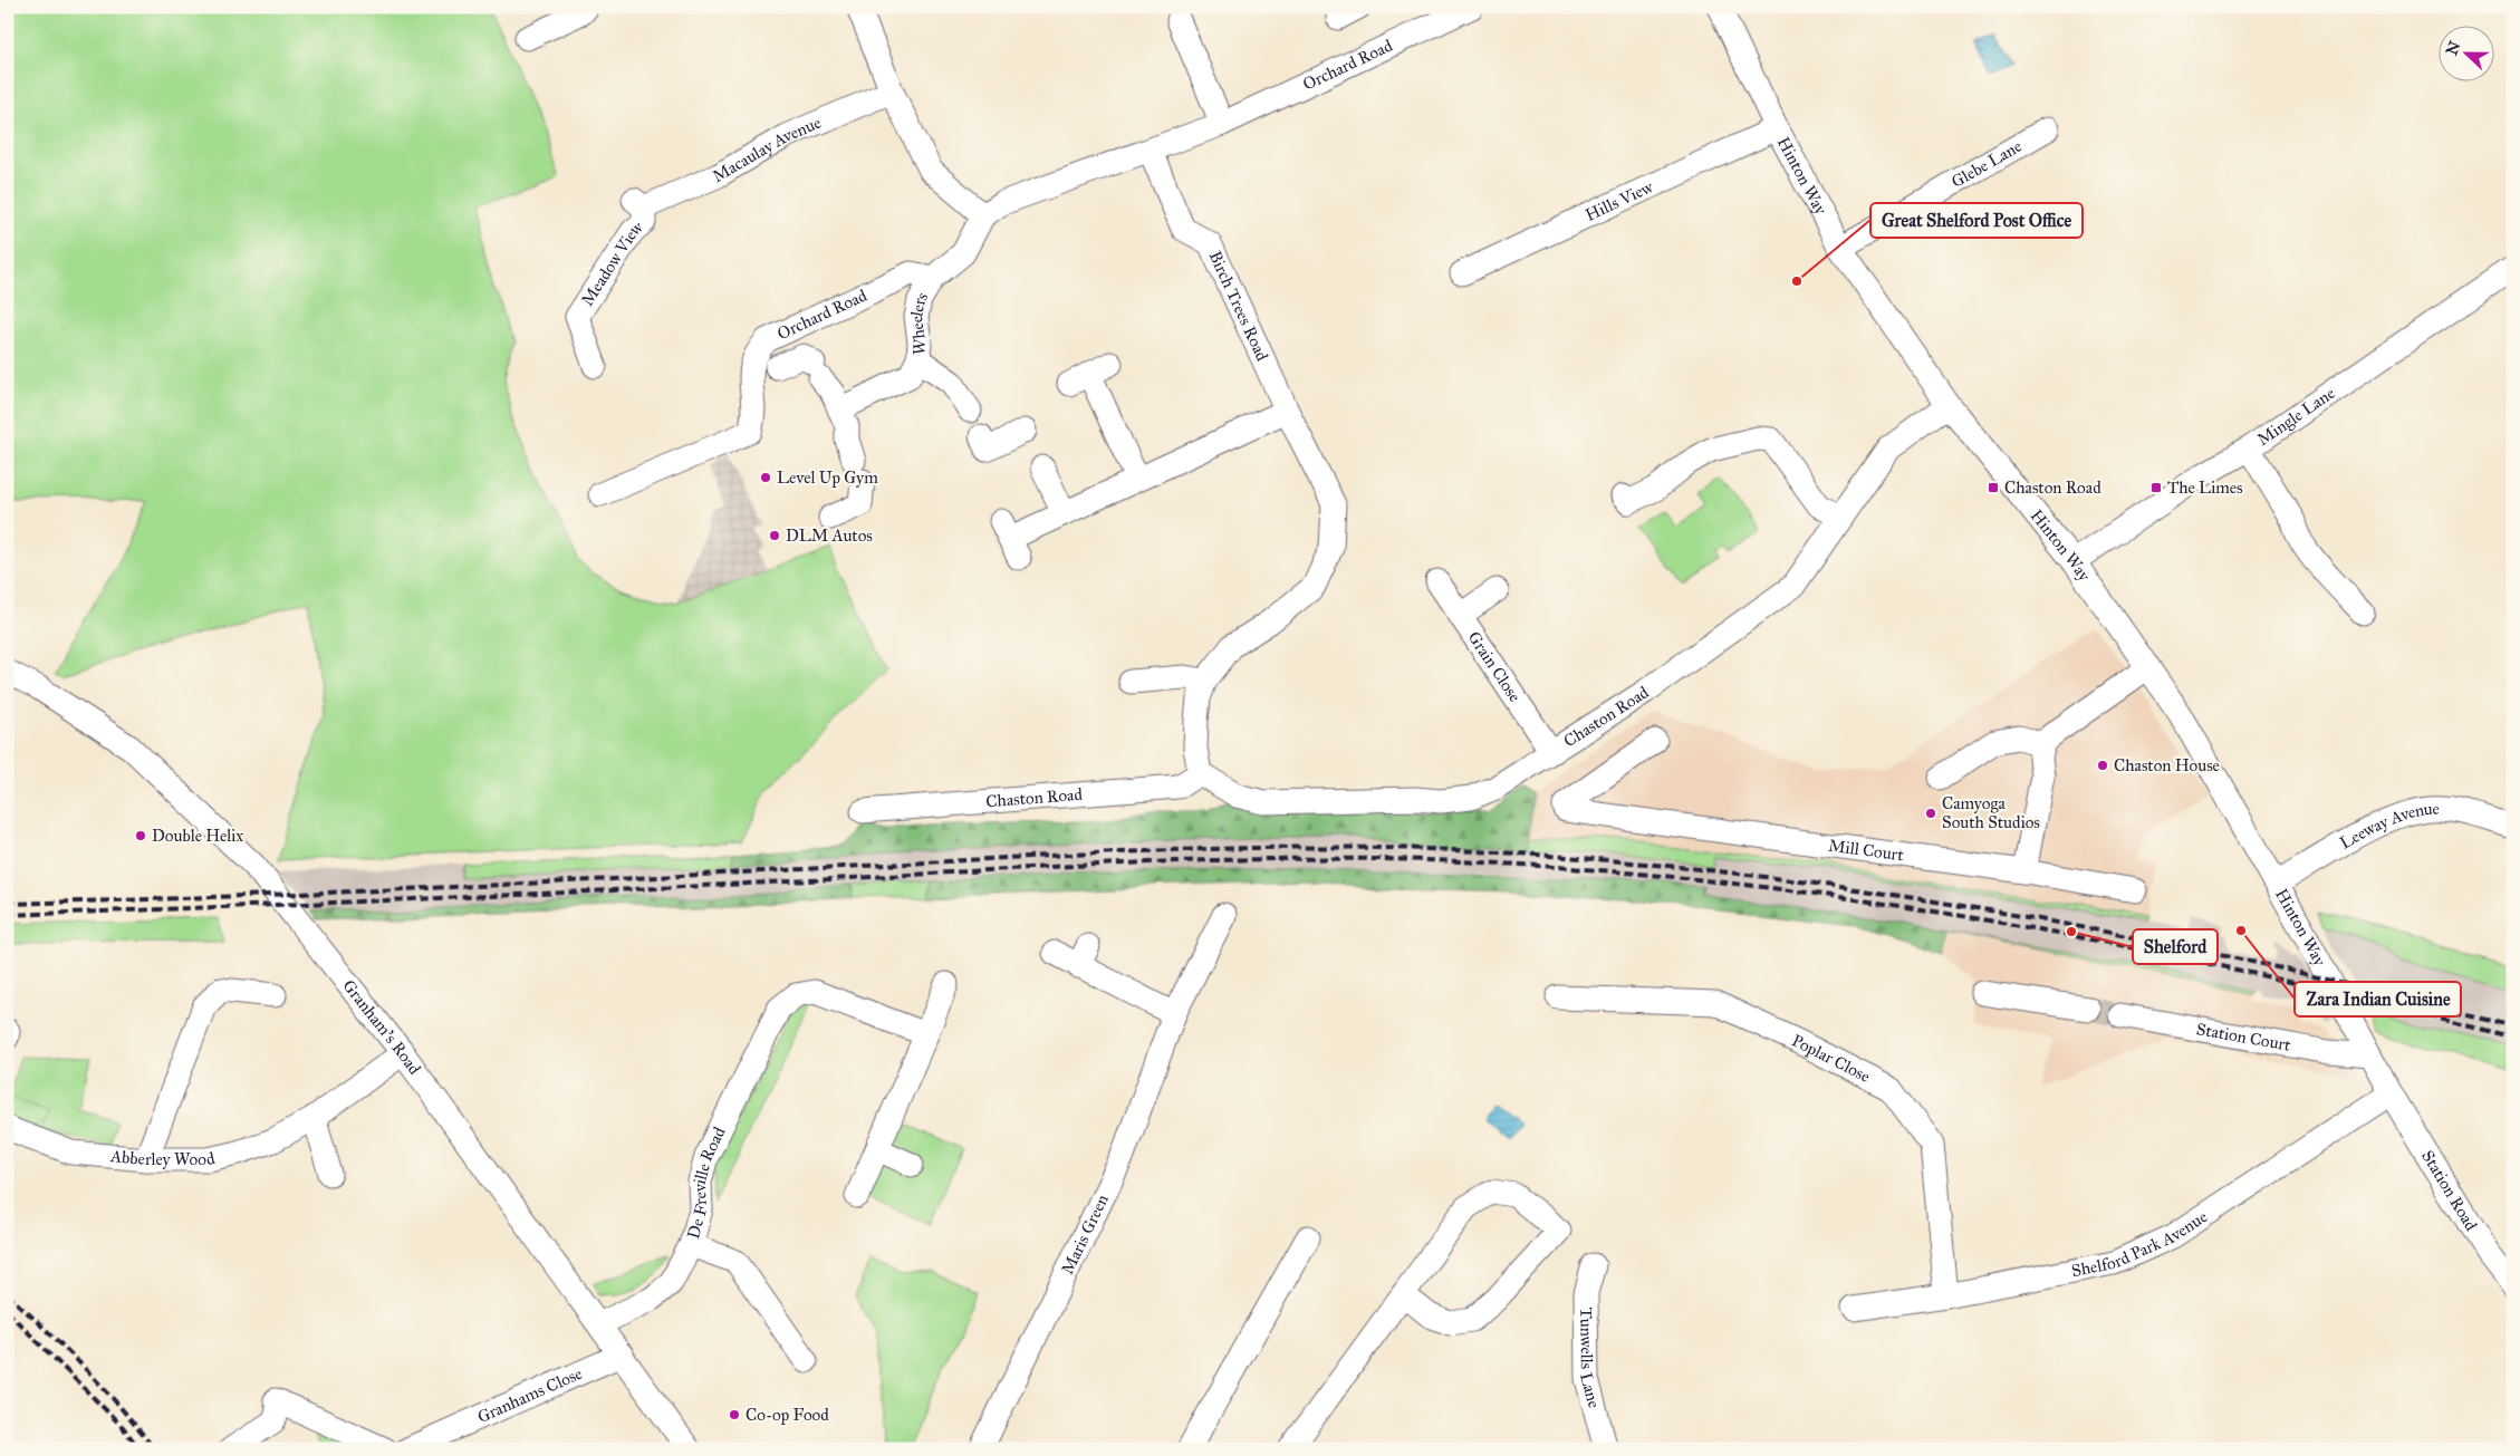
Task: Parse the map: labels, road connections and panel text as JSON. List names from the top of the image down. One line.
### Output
{"streets":{"street":["Orchard Road","Macaulay Avenue","Glebe Lane","Hinton Way","Hills View","Meadow View","Birch Trees Road","Wheelers","Mingle Lane","Grain Close","Chaston Road","Leeway Avenue","Mill Court","Granham's Road","Station Court","Poplar Close","Abberley Wood","De Freville Road","Station Road","Maris Green","Shelford Park Avenue","Tunwells Lane","Granhams Close"]},"crossings":[["Orchard Road","Birch Trees Road"],["Orchard Road","Wheelers"],["Macaulay Avenue","Meadow View"],["Glebe Lane","Hinton Way"],["Hinton Way","Hills View"],["Hinton Way","Mingle Lane"],["Hinton Way","Chaston Road"],["Hinton Way","Leeway Avenue"],["Hinton Way","Station Court"],["Hinton Way","Station Road"],["Hinton Way","Shelford Park Avenue"],["Grain Close","Chaston Road"],["Granham's Road","Abberley Wood"],["Granham's Road","De Freville Road"],["Granham's Road","Granhams Close"],["Poplar Close","Shelford Park Avenue"],["Station Road","Shelford Park Avenue"]],"places":{"other":["Great Shelford Post Office","Level Up Gym","DLM Autos","Chaston House","Camyoga South Studios","Double Helix","Zara Indian Cuisine","Shelford","Co-op Food"],"transit":["Chaston Road","The Limes"]},"north":"left"}
